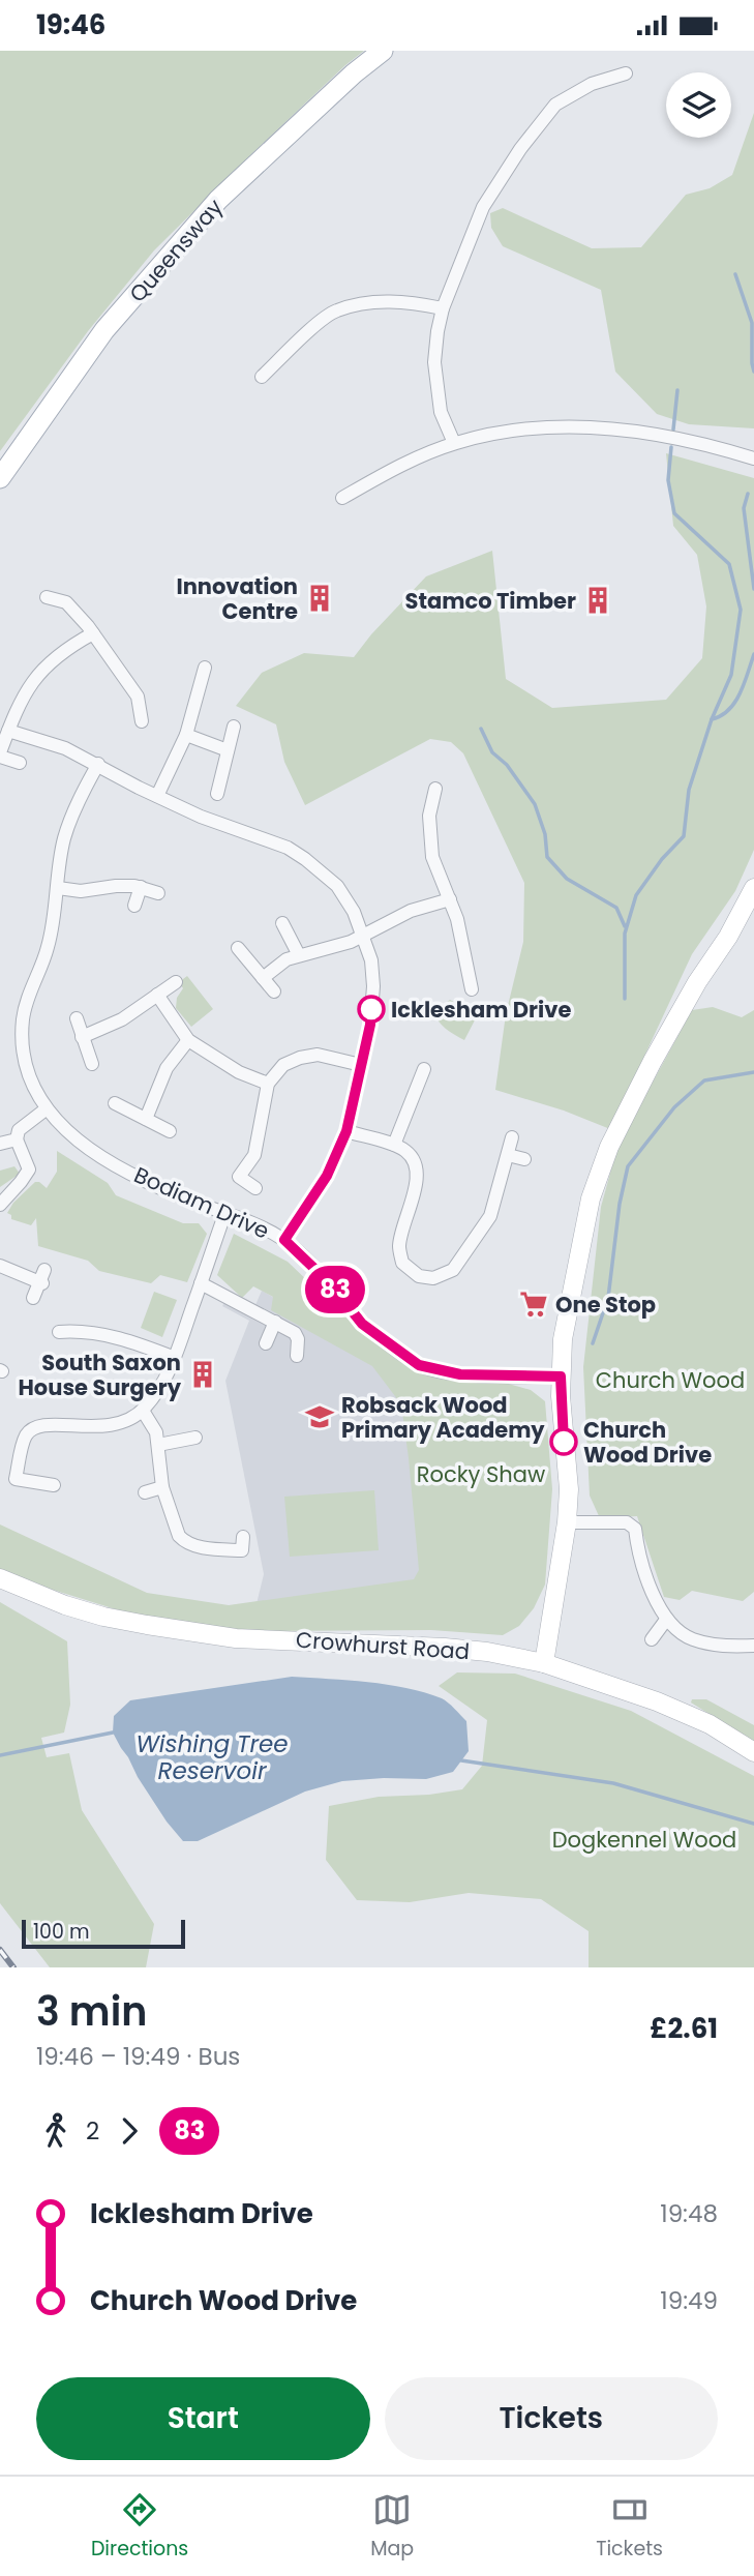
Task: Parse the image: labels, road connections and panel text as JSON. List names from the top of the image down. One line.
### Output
{"streets":{"main road":["Queensway"],"street":["Bodiam Drive","Crowhurst Road"]},"water":["Wishing Tree Reservoir"],"parks":["Church Wood","Rocky Shaw","Dogkennel Wood"],"places":{"building":["Innovation Centre","Stamco Timber","South Saxon House Surgery"],"other":["Icklesham Drive","Church Wood Drive"],"supermarket":["One Stop"],"school or university":["Robsack Wood Primary Academy"]},"lines":["bus line 83"],"scale_bar":"100 m","page":{"status":"19:46","on_map":"83","scale":"100 m","heading":["3 min","19:46 – 19:49 · Bus","£2.61"],"legs":["2","83"],"list":[{"name":"Icklesham Drive","value":"19:48"},{"name":"Church Wood Drive","value":"19:49"}],"buttons":["Start","Tickets"],"tabs":["Directions","Map","Tickets"]}}
